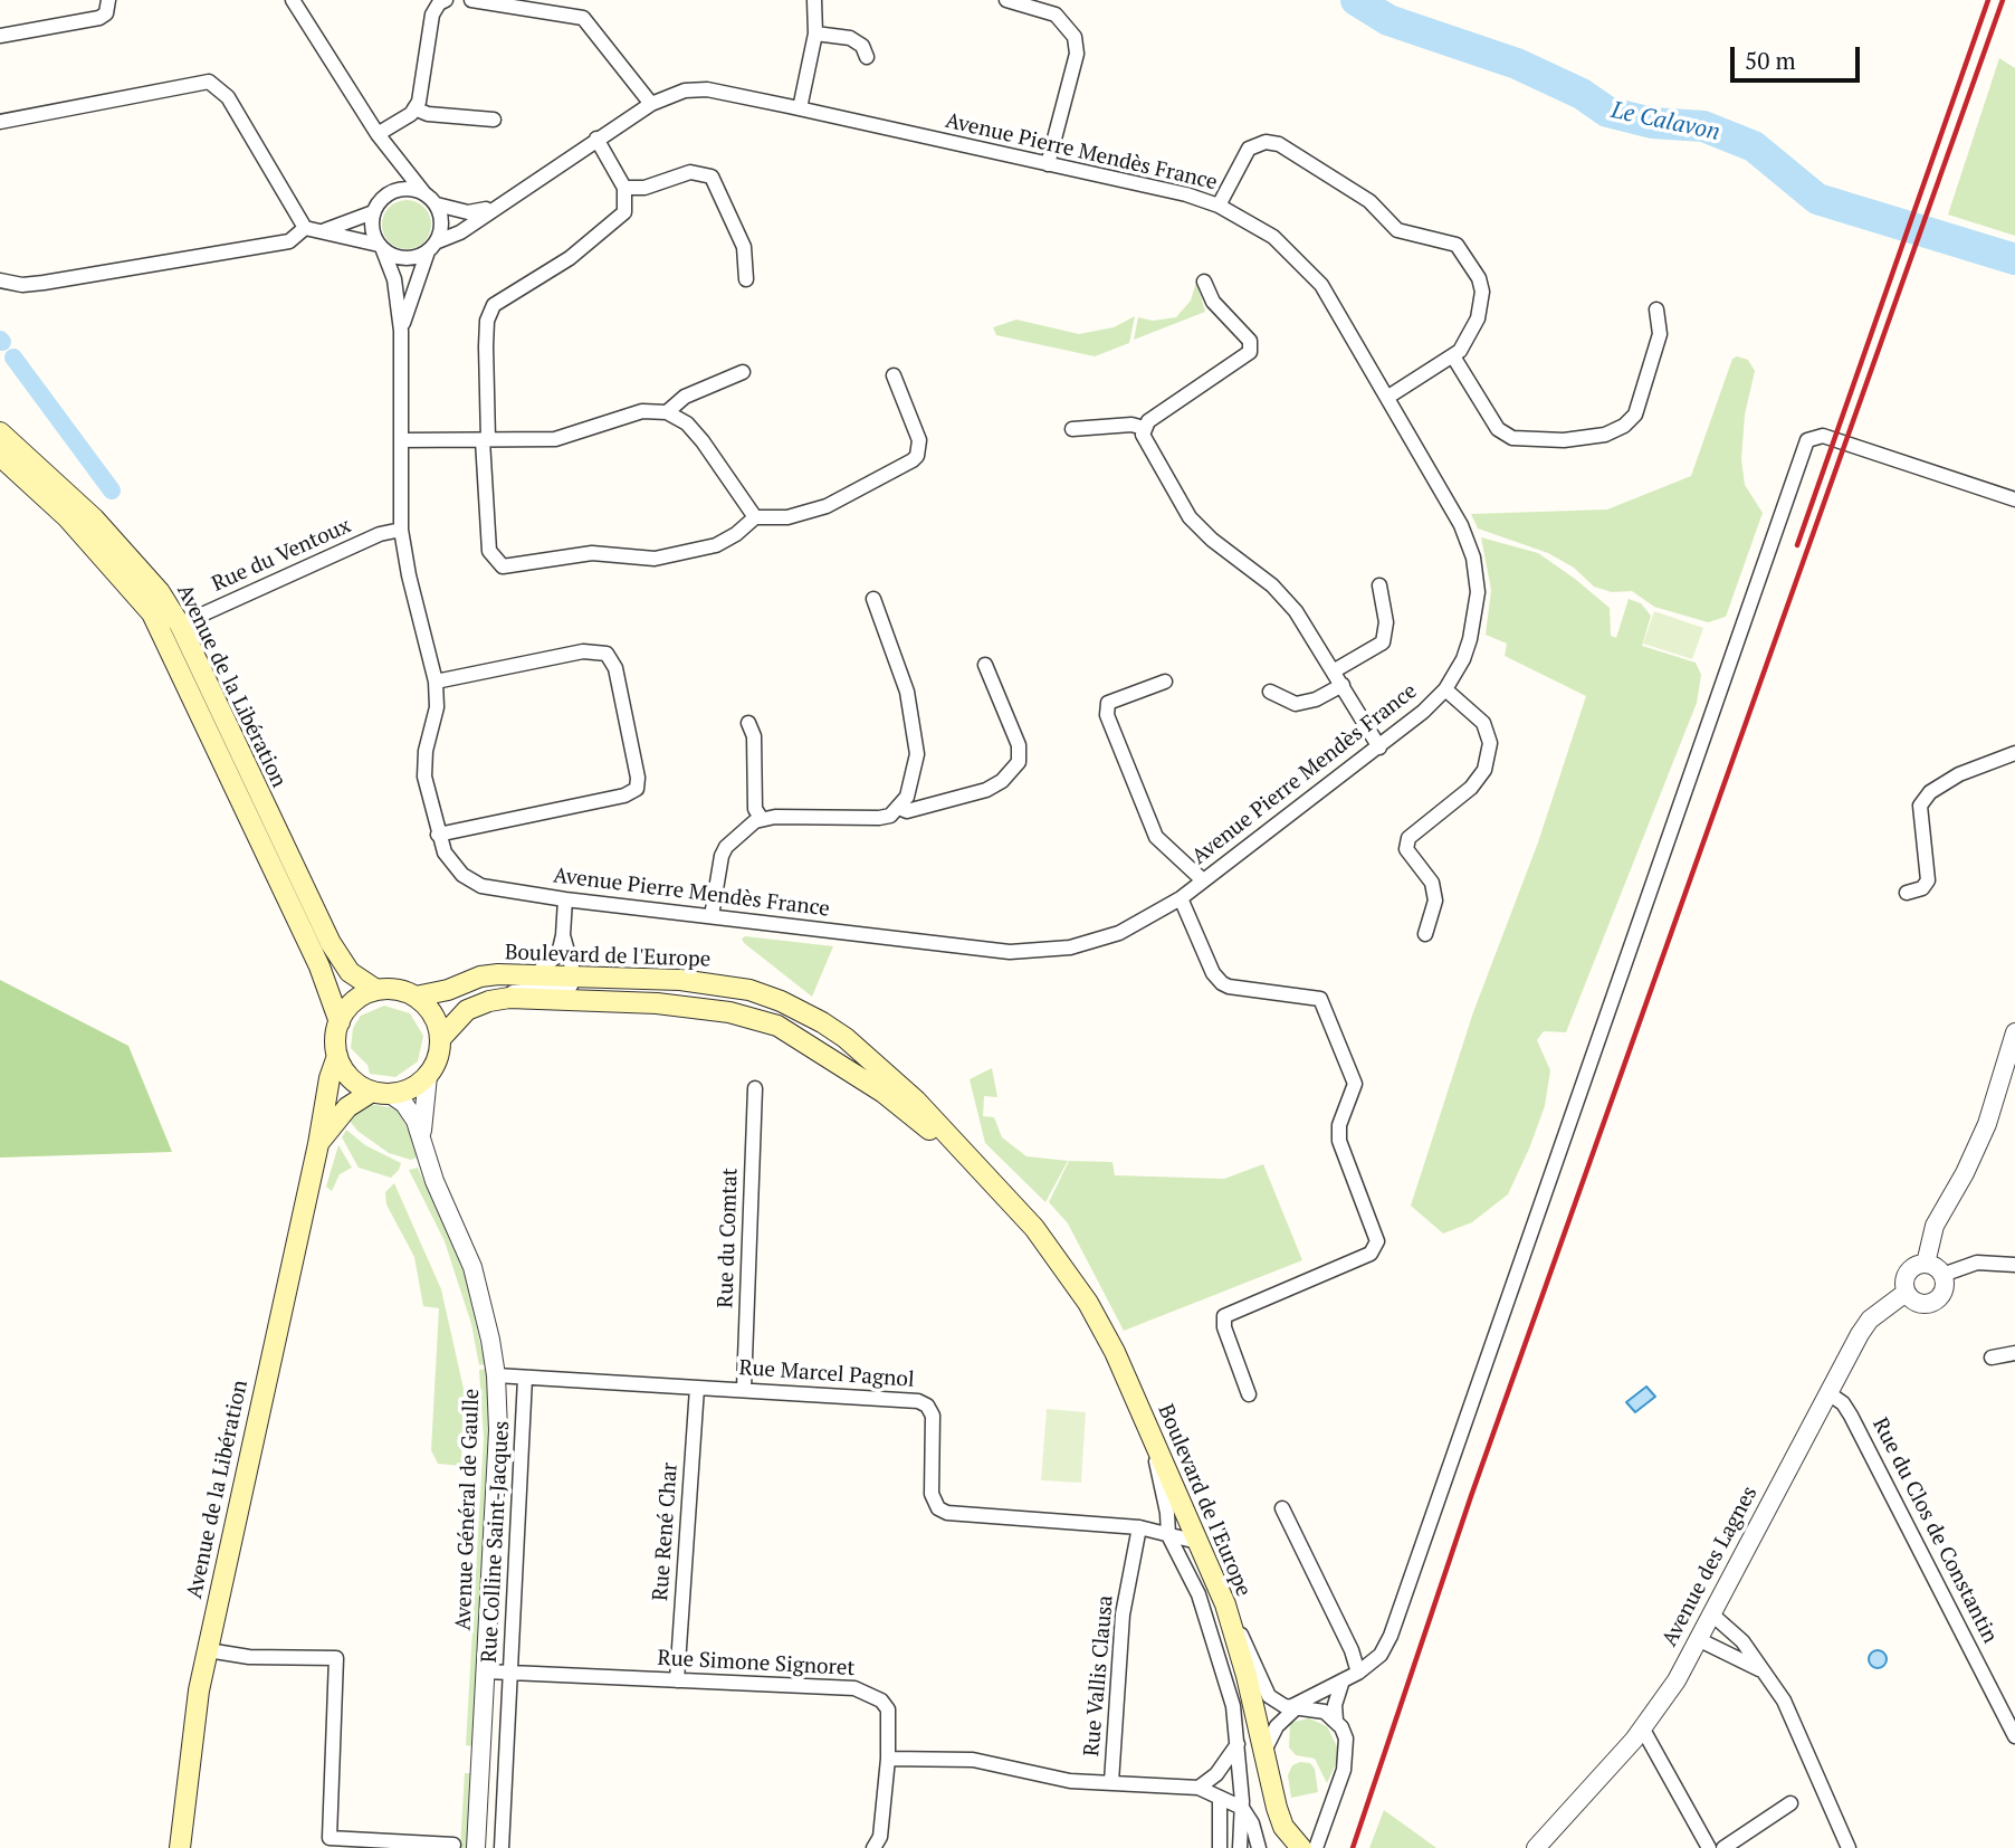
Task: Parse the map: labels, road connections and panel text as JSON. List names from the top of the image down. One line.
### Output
{"streets":{"main road":["Avenue de la Libération","Boulevard de l'Europe"],"street":["Avenue Pierre Mendès France","Rue du Ventoux","Rue du Comtat","Rue Marcel Pagnol","Avenue Général de Gaulle","Rue du Clos de Constantin","Rue René Char","Rue Colline Saint-Jacques","Avenue des Lagnes","Rue Simone Signoret","Rue Vallis Clausa"]},"crossings":[["Avenue Pierre Mendès France","Rue du Ventoux"],["Rue du Ventoux","Avenue de la Libération"],["Avenue de la Libération","Boulevard de l'Europe"],["Avenue de la Libération","Avenue Général de Gaulle"],["Boulevard de l'Europe","Rue Marcel Pagnol"],["Boulevard de l'Europe","Avenue Général de Gaulle"],["Rue du Comtat","Rue Marcel Pagnol"],["Rue Marcel Pagnol","Avenue Général de Gaulle"],["Rue Marcel Pagnol","Rue René Char"],["Rue Marcel Pagnol","Rue Colline Saint-Jacques"],["Rue Marcel Pagnol","Rue Vallis Clausa"],["Avenue Général de Gaulle","Rue Simone Signoret"],["Rue du Clos de Constantin","Avenue des Lagnes"],["Rue René Char","Rue Simone Signoret"],["Rue Colline Saint-Jacques","Rue Simone Signoret"]],"water":["Le Calavon"],"scale_bar":"50 m"}
